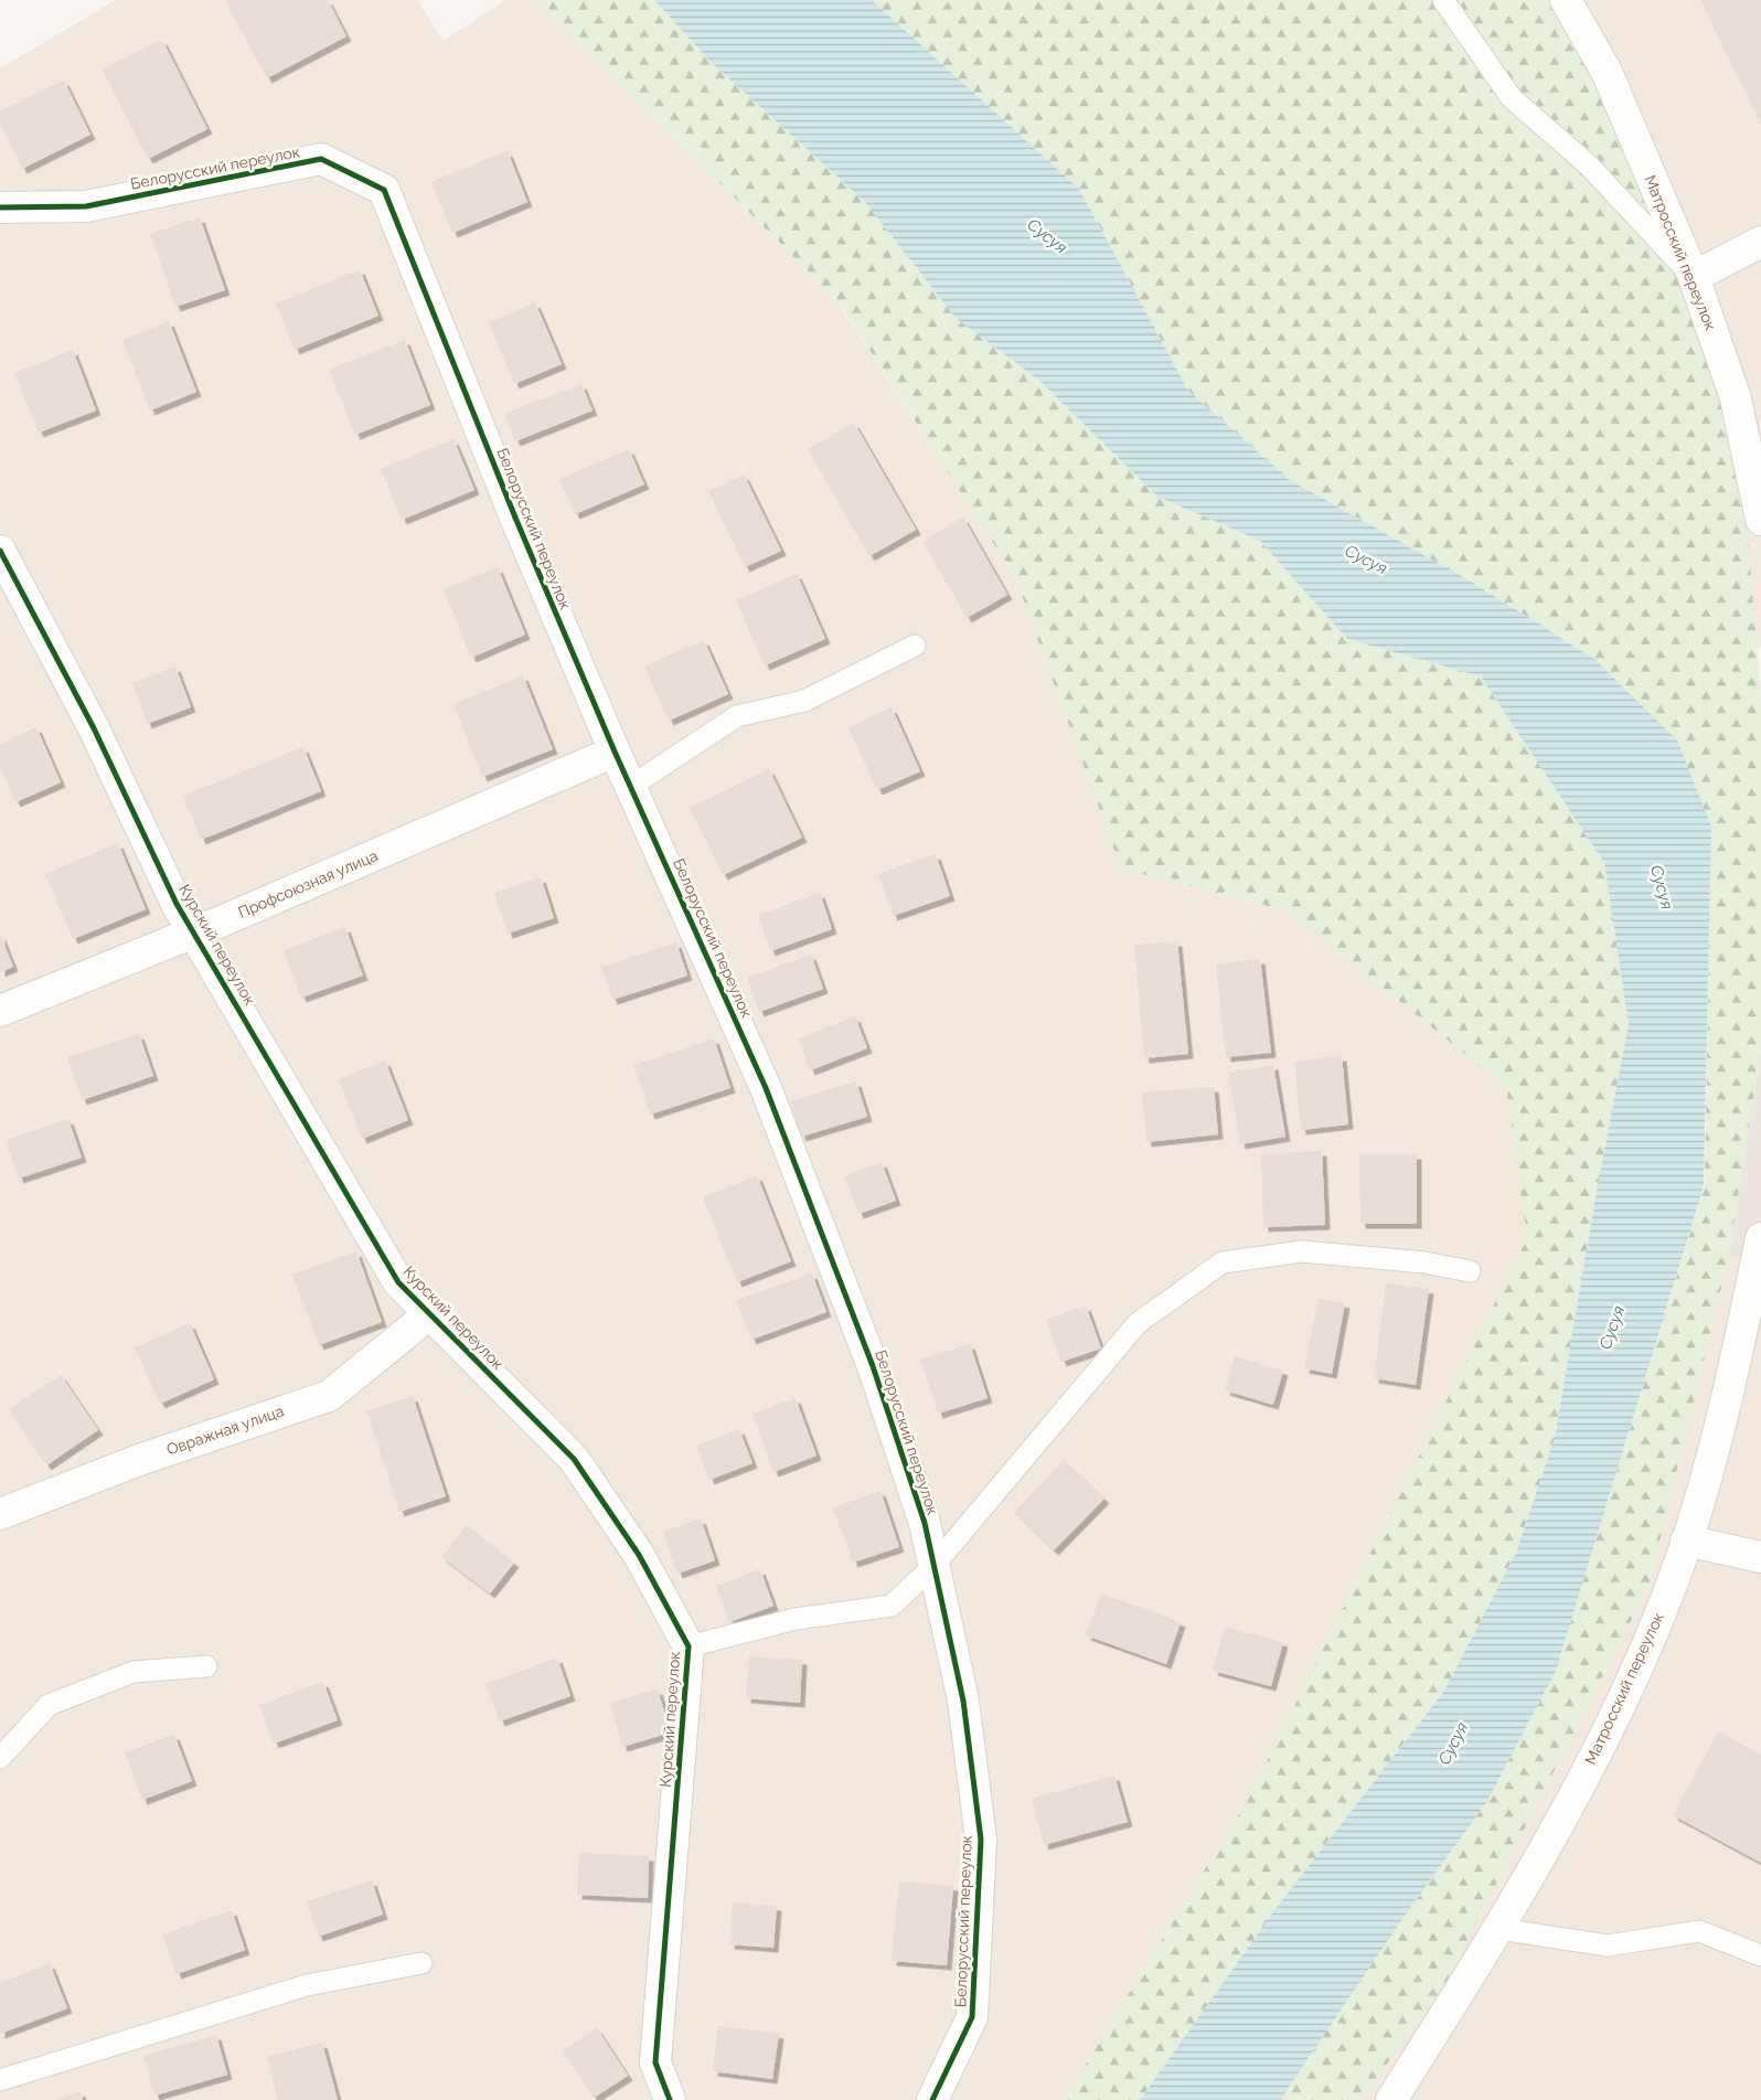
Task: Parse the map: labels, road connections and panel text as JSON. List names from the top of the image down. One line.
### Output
{"streets":{"street":["Белорусский переулок","Матросский переулок","Профсоюзная улица","Курский переулок","Овражная улица"]},"crossings":[["Белорусский переулок","Профсоюзная улица"],["Профсоюзная улица","Курский переулок"],["Курский переулок","Овражная улица"]],"water":["Сусуя"]}
